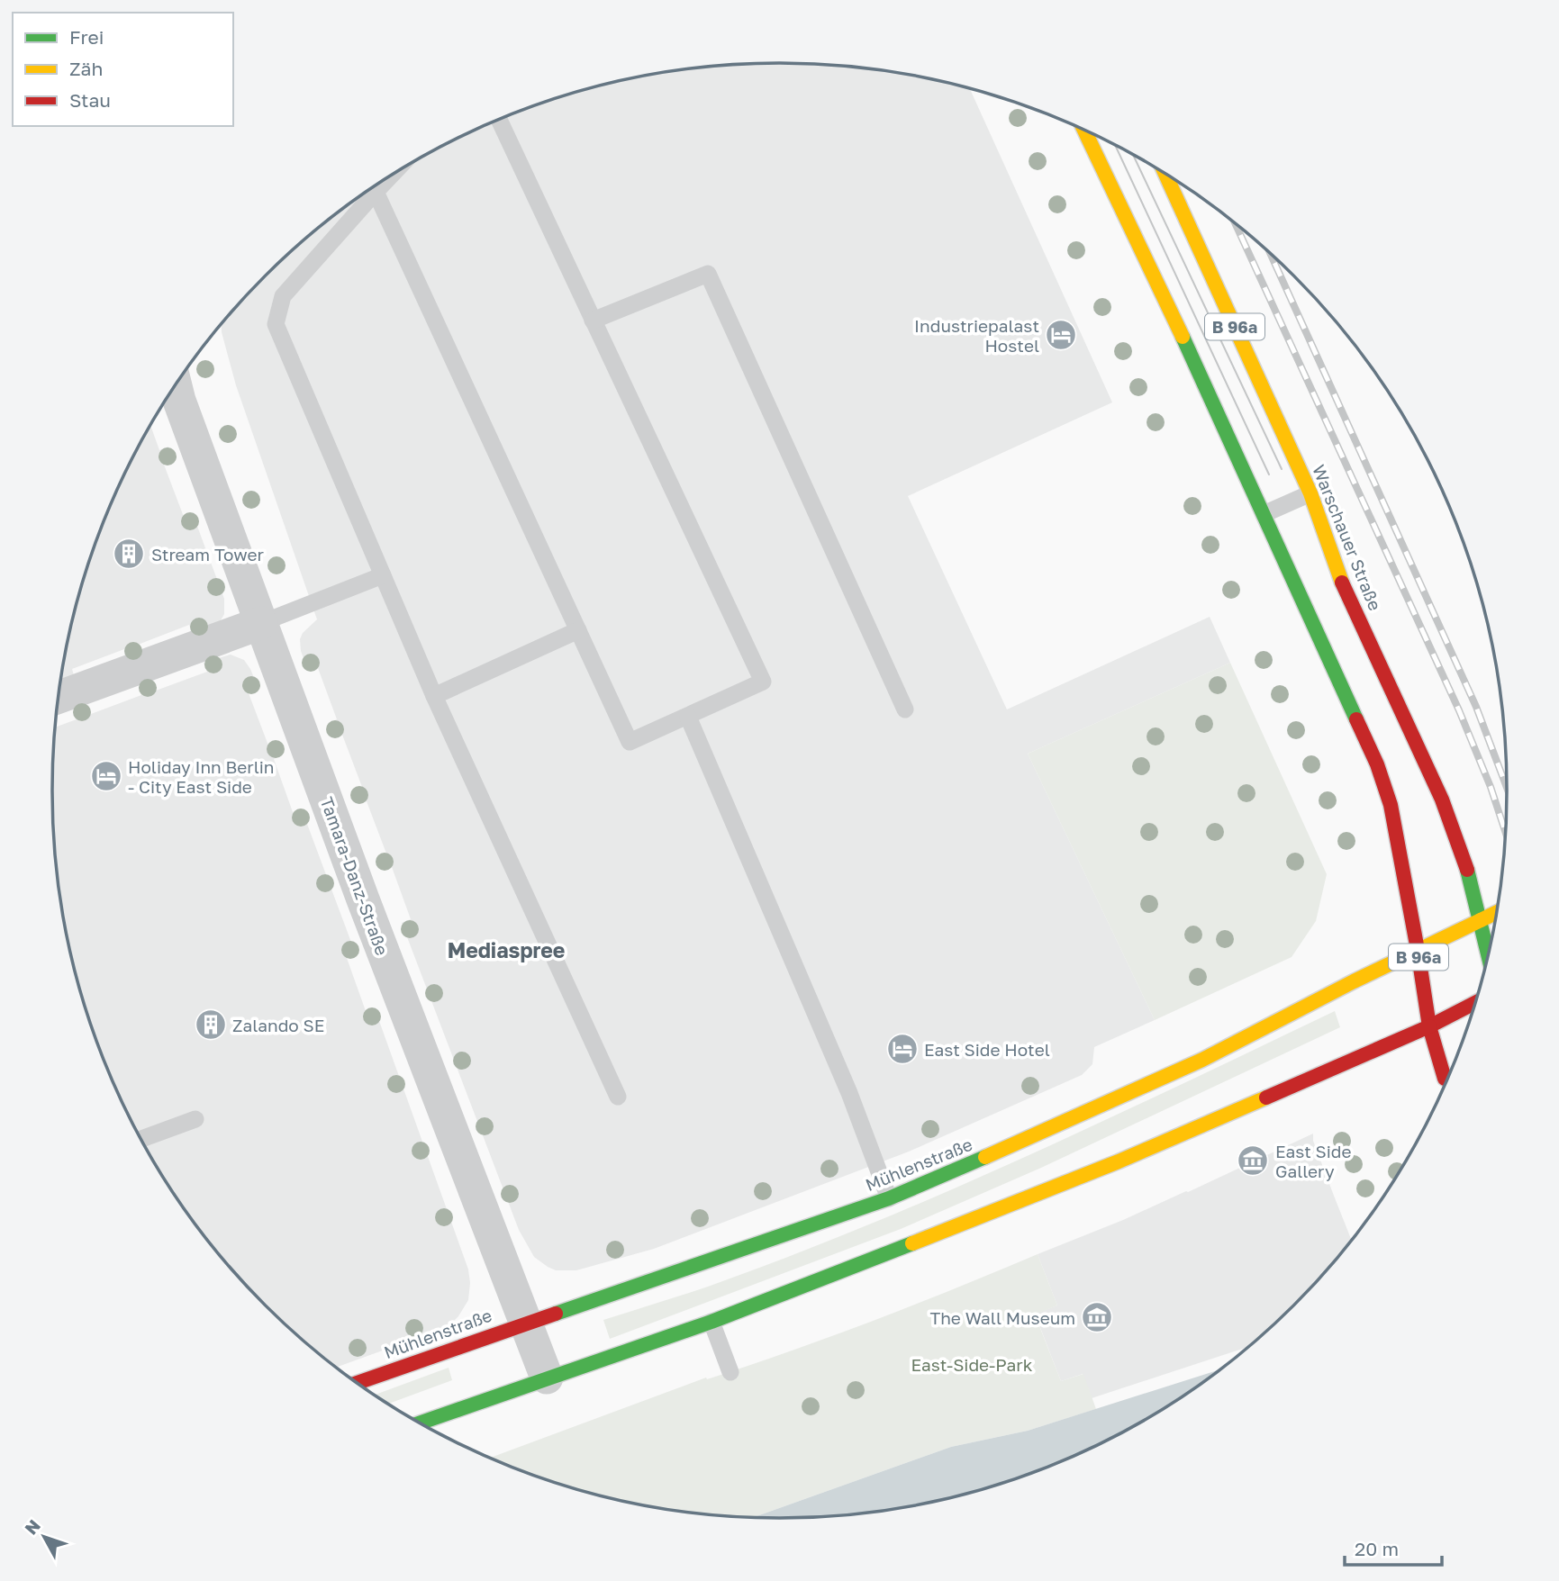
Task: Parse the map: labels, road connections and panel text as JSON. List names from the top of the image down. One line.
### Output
{"streets":{"main road":["B 96a","Warschauer Straße","Mühlenstraße"],"street":["Tamara-Danz-Straße"]},"crossings":[["B 96a","Mühlenstraße"],["Warschauer Straße","Mühlenstraße"],["Tamara-Danz-Straße","Mühlenstraße"]],"districts":["Mediaspree"],"parks":["East-Side-Park"],"places":{"hotel":["Industriepalast Hostel","Holiday Inn Berlin - City East Side","East Side Hotel"],"building":["Stream Tower","Zalando SE"],"museum":["East Side Gallery","The Wall Museum"]},"legend":["Frei","Zäh","Stau"],"scale_bar":"20 m","north":"top left"}
